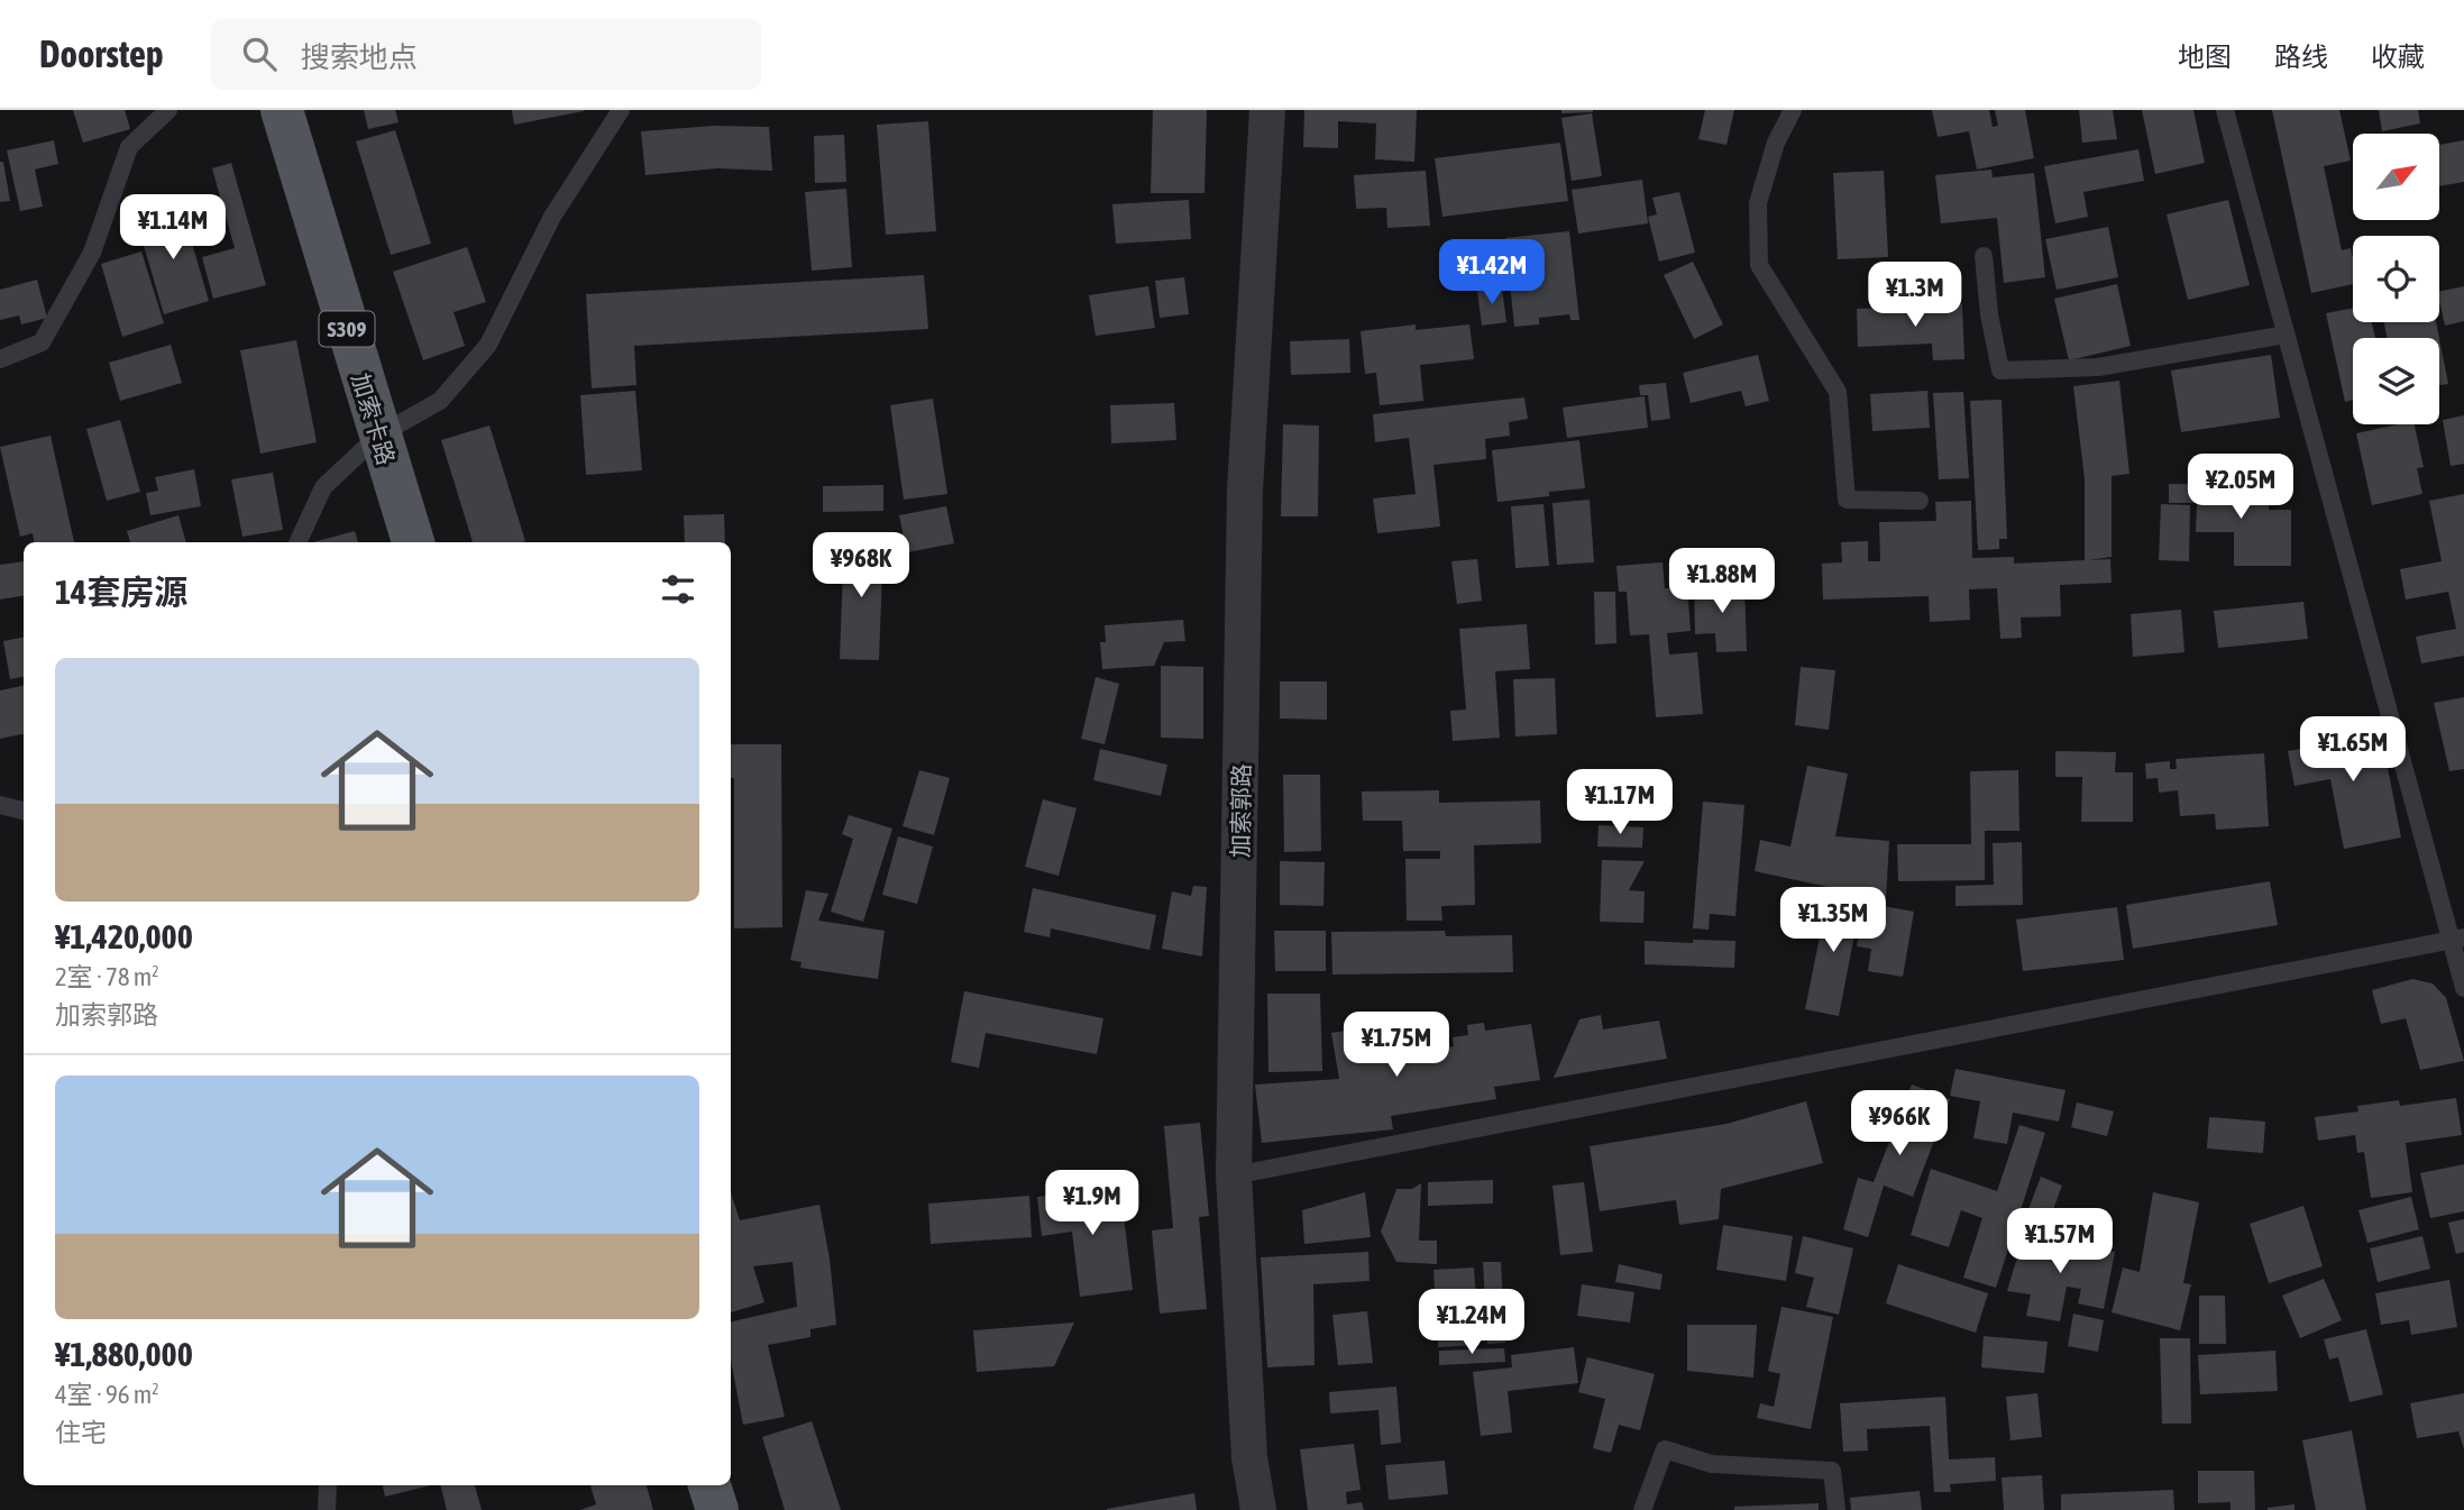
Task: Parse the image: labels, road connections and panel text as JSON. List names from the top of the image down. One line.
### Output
{"streets":{"main road":["S309","加索卡路"],"street":["加索郭路"]},"north":"top right","page":{"header":"Doorstep","search":"搜索地点","nav":["地图","路线","收藏"],"price":["¥1.14M","¥1.42M","¥1.3M","¥2.05M","¥968K","¥1.88M","¥1.65M","¥1.17M","¥1.35M","¥1.75M","¥966K","¥1.9M","¥1.57M","¥1.24M"],"heading":"14套房源","list":[{"name":"¥1,420,000","note":"2室 · 78 m² · 加索郭路"},{"name":"¥1,880,000","note":"4室 · 96 m² · 住宅"}]}}
